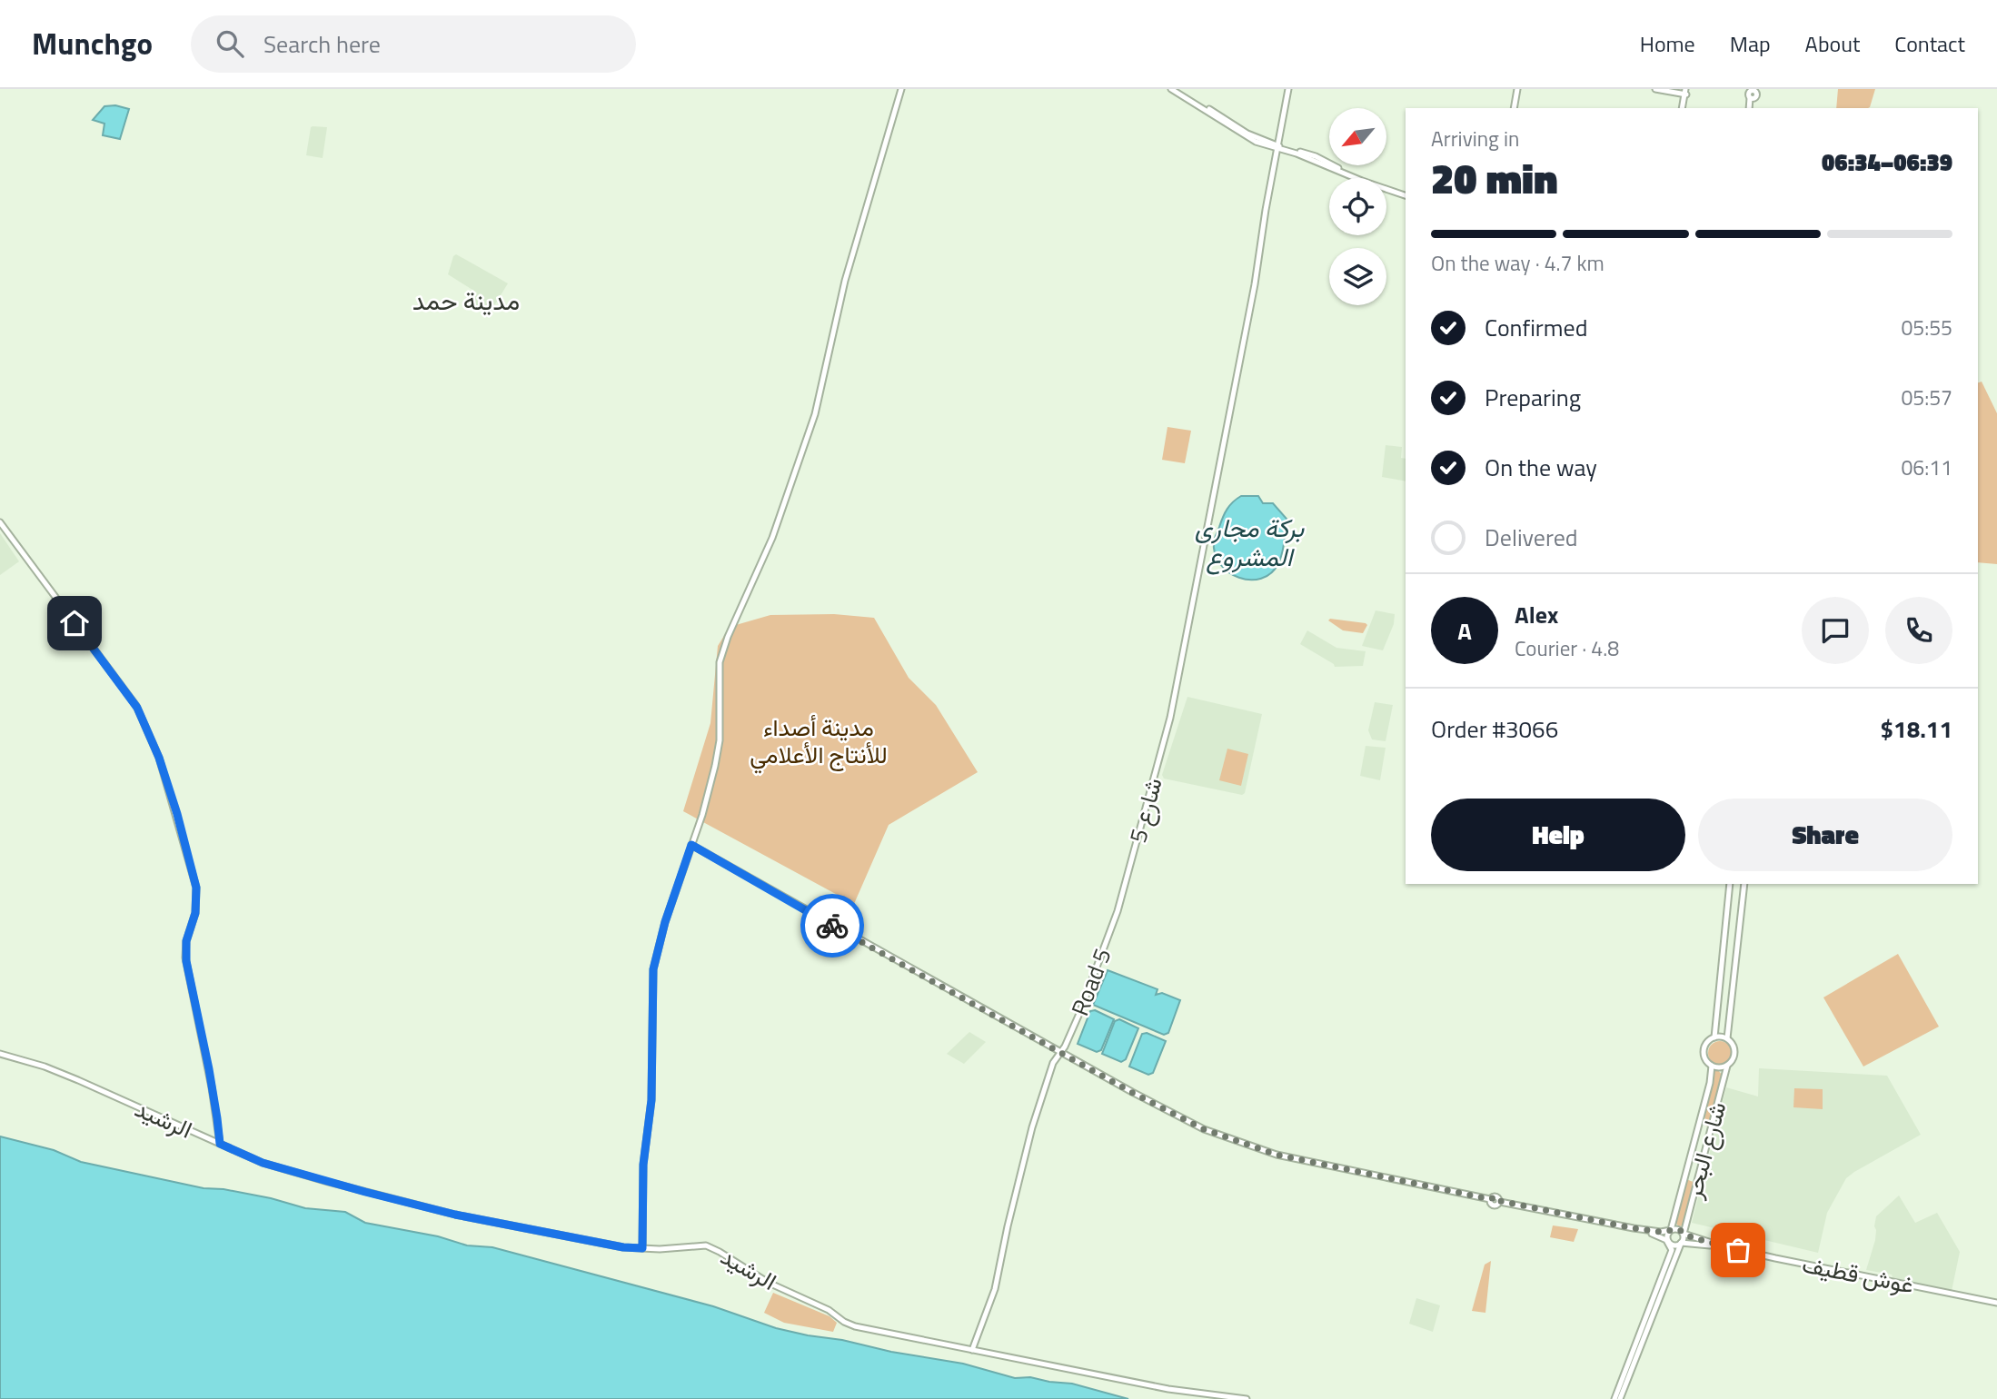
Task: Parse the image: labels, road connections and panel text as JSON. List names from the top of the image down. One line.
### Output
{"streets":{"main road":["شارع 5","Road 5","الرشيد","شارع البحر","غوش قطيف"]},"crossings":[["شارع 5","Road 5"],["شارع البحر","غوش قطيف"]],"districts":["مدينة حمد"],"water":["بركة مجارى المشروع"],"parks":["مدينة أصداء للأنتاج الأعلامي"],"north":"bottom left","page":{"header":"Munchgo","search":"Search here","nav":["Home","Map","About","Contact"],"heading":["20 min","Arriving in","06:34–06:39"],"panel":["Alex","Courier · 4.8","Order #3066","$18.11"],"bar":"On the way · 4.7 km","list":[["Confirmed","05:55"],["Preparing","05:57"],["On the way","06:11"],"Delivered"],"round":"A","buttons":["Help","Share"]}}
